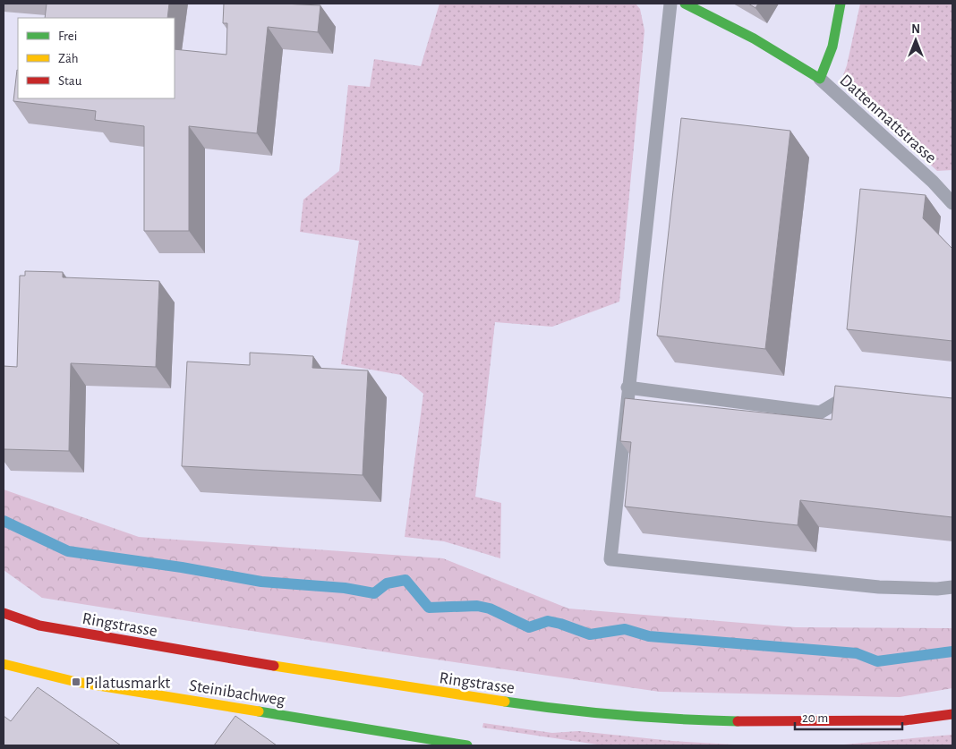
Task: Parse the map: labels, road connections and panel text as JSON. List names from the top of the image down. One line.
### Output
{"streets":{"main road":["Dattenmattstrasse","Ringstrasse","Steinibachweg"]},"places":{"transit":["Pilatusmarkt"]},"legend":["Frei","Zäh","Stau"],"scale_bar":"20 m","north":"top"}
